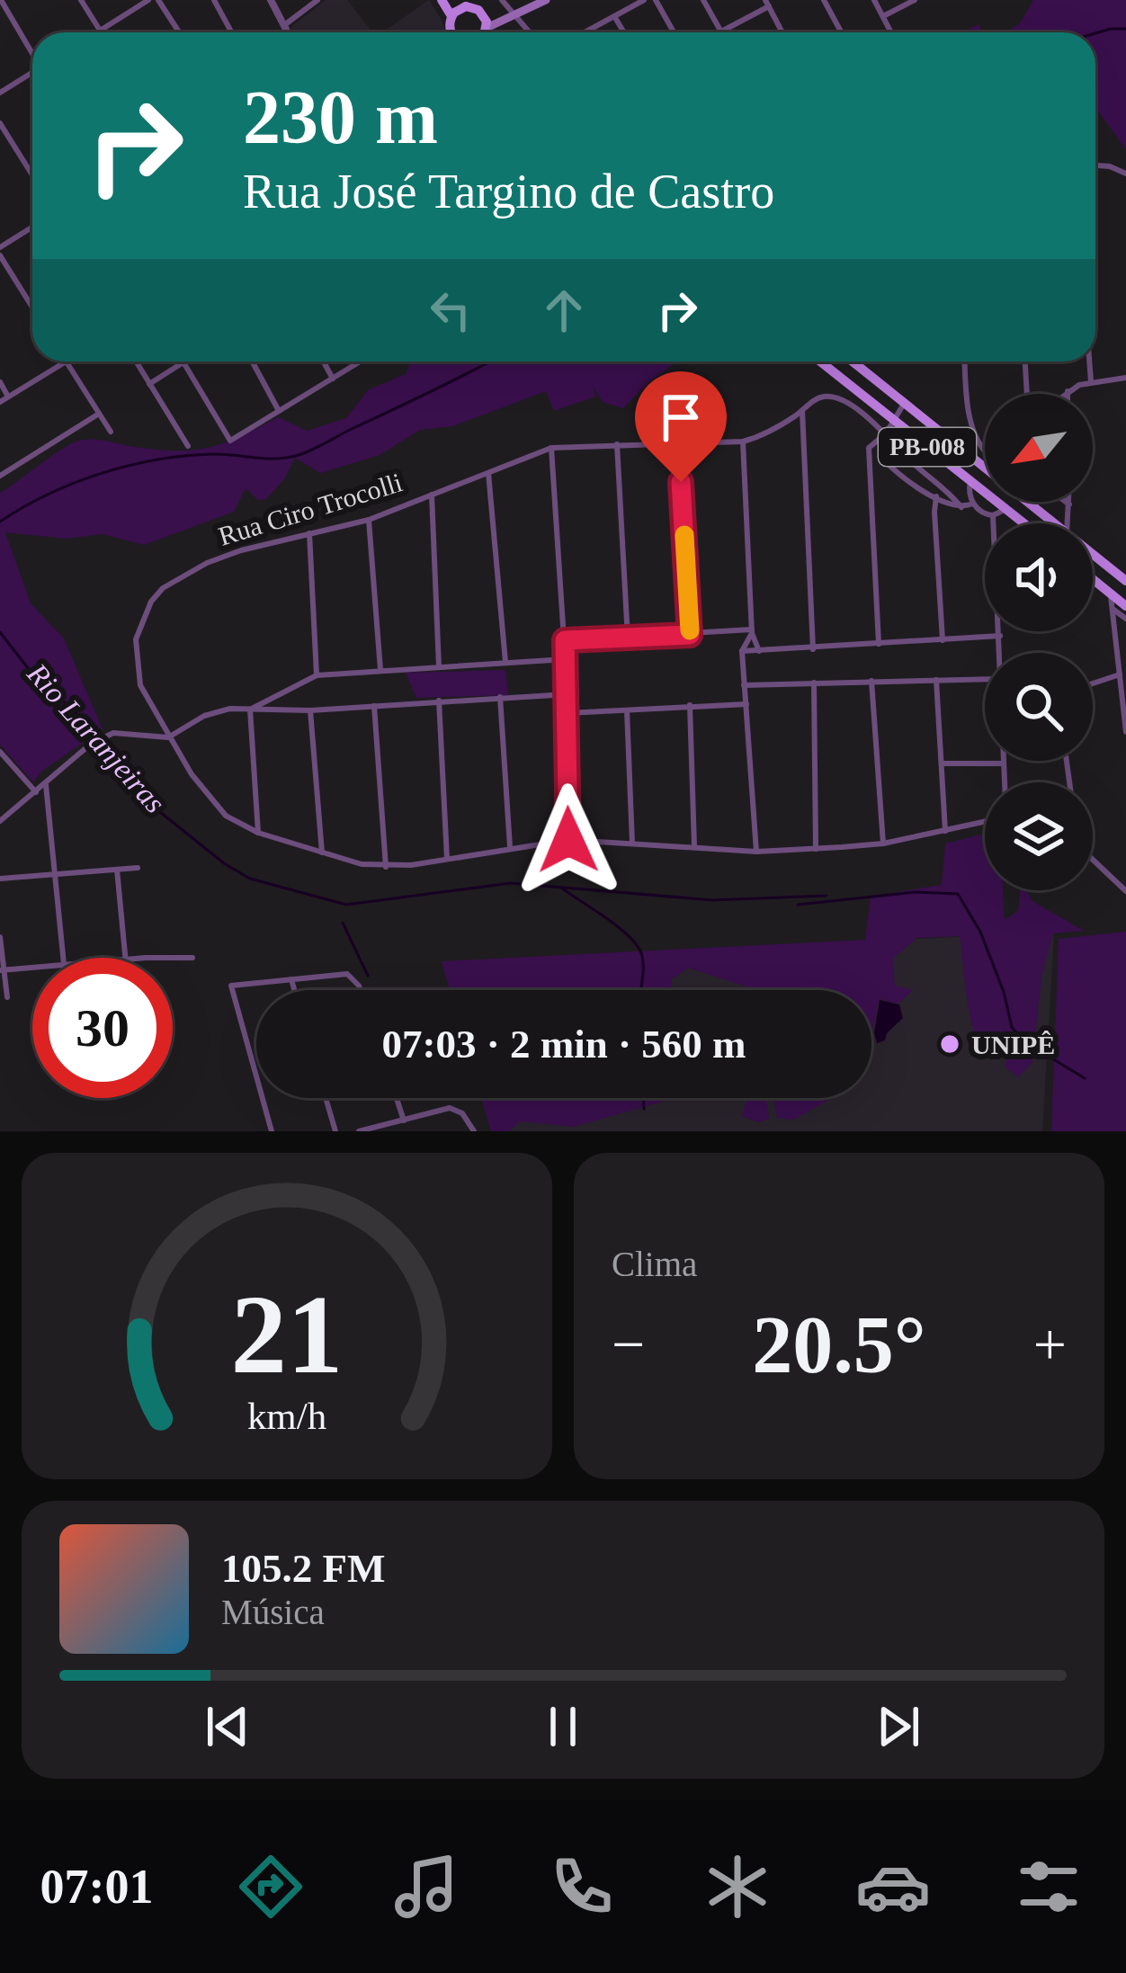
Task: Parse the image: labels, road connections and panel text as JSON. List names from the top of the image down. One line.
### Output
{"streets":{"main road":["PB-008"],"street":["Rua Ciro Trocolli"]},"water":["Rio Laranjeiras"],"places":["UNIPÊ"],"north":"bottom left","page":{"turn":["230 m","Rua José Targino de Castro"],"limit":"30","trip":"07:03 · 2 min · 560 m","tile":"Clima","heat":["−","20.5°","+"],"song":["105.2 FM","Música"],"tabs":"07:01","gauge":["21","km/h"]}}
